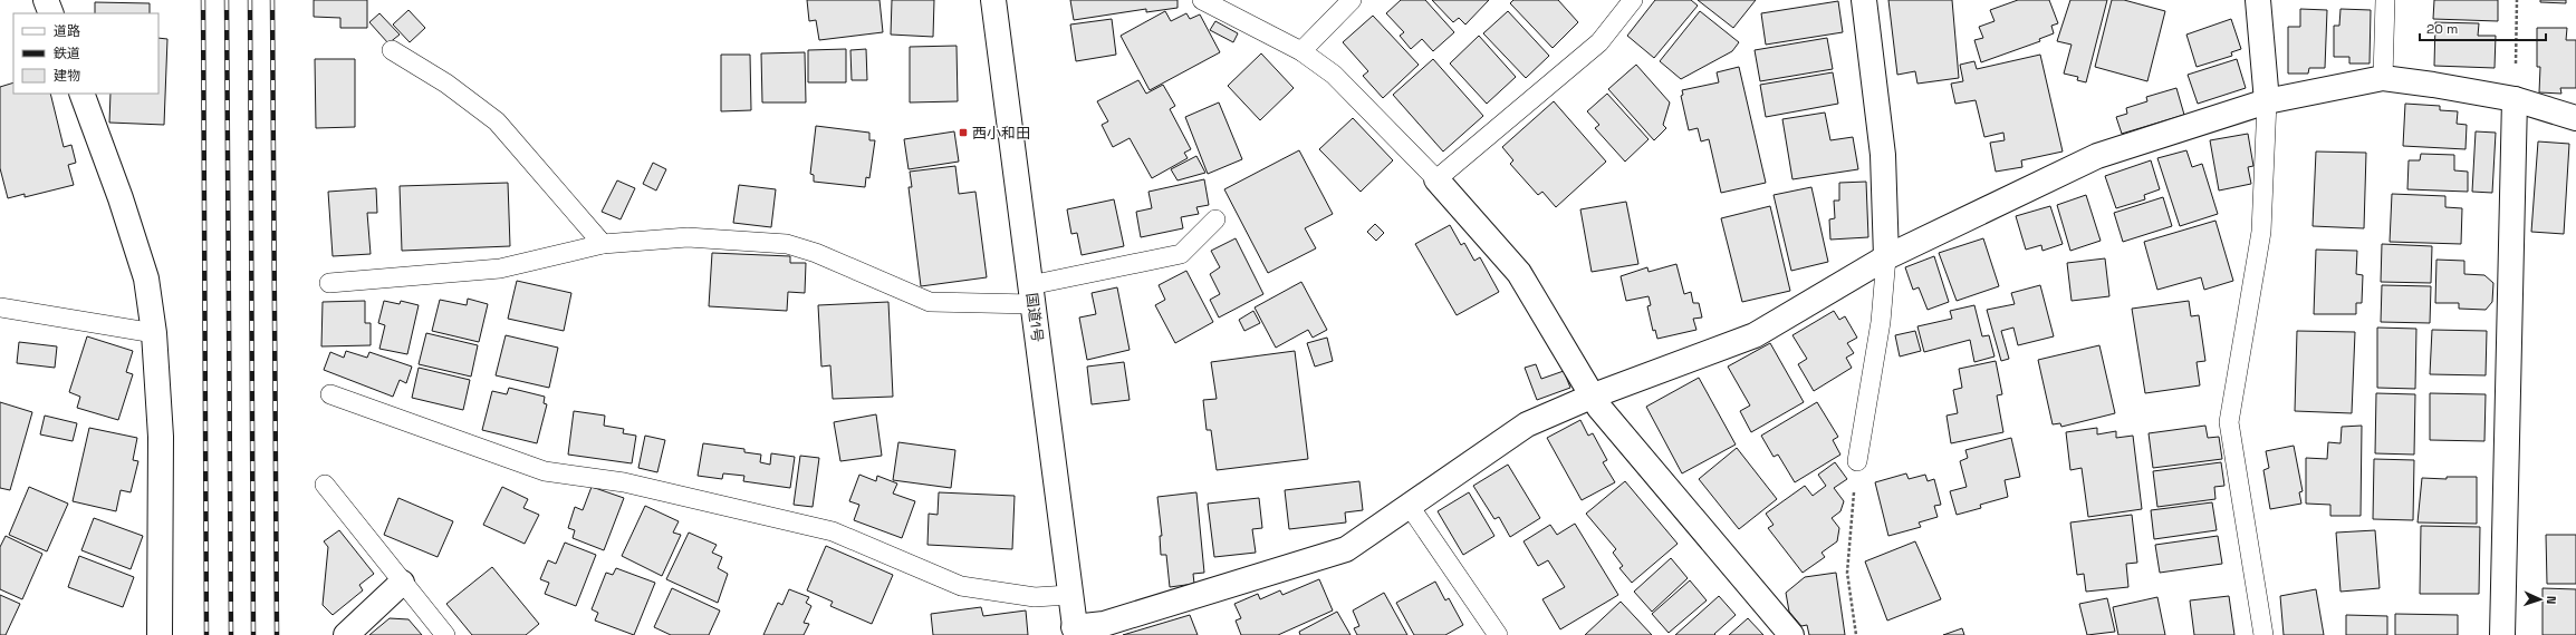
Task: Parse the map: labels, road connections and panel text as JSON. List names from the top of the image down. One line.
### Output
{"streets":{"main road":["国道1号"]},"places":{"transit":["西小和田"]},"legend":["道路","鉄道","建物"],"scale_bar":"20 m","north":"right"}
